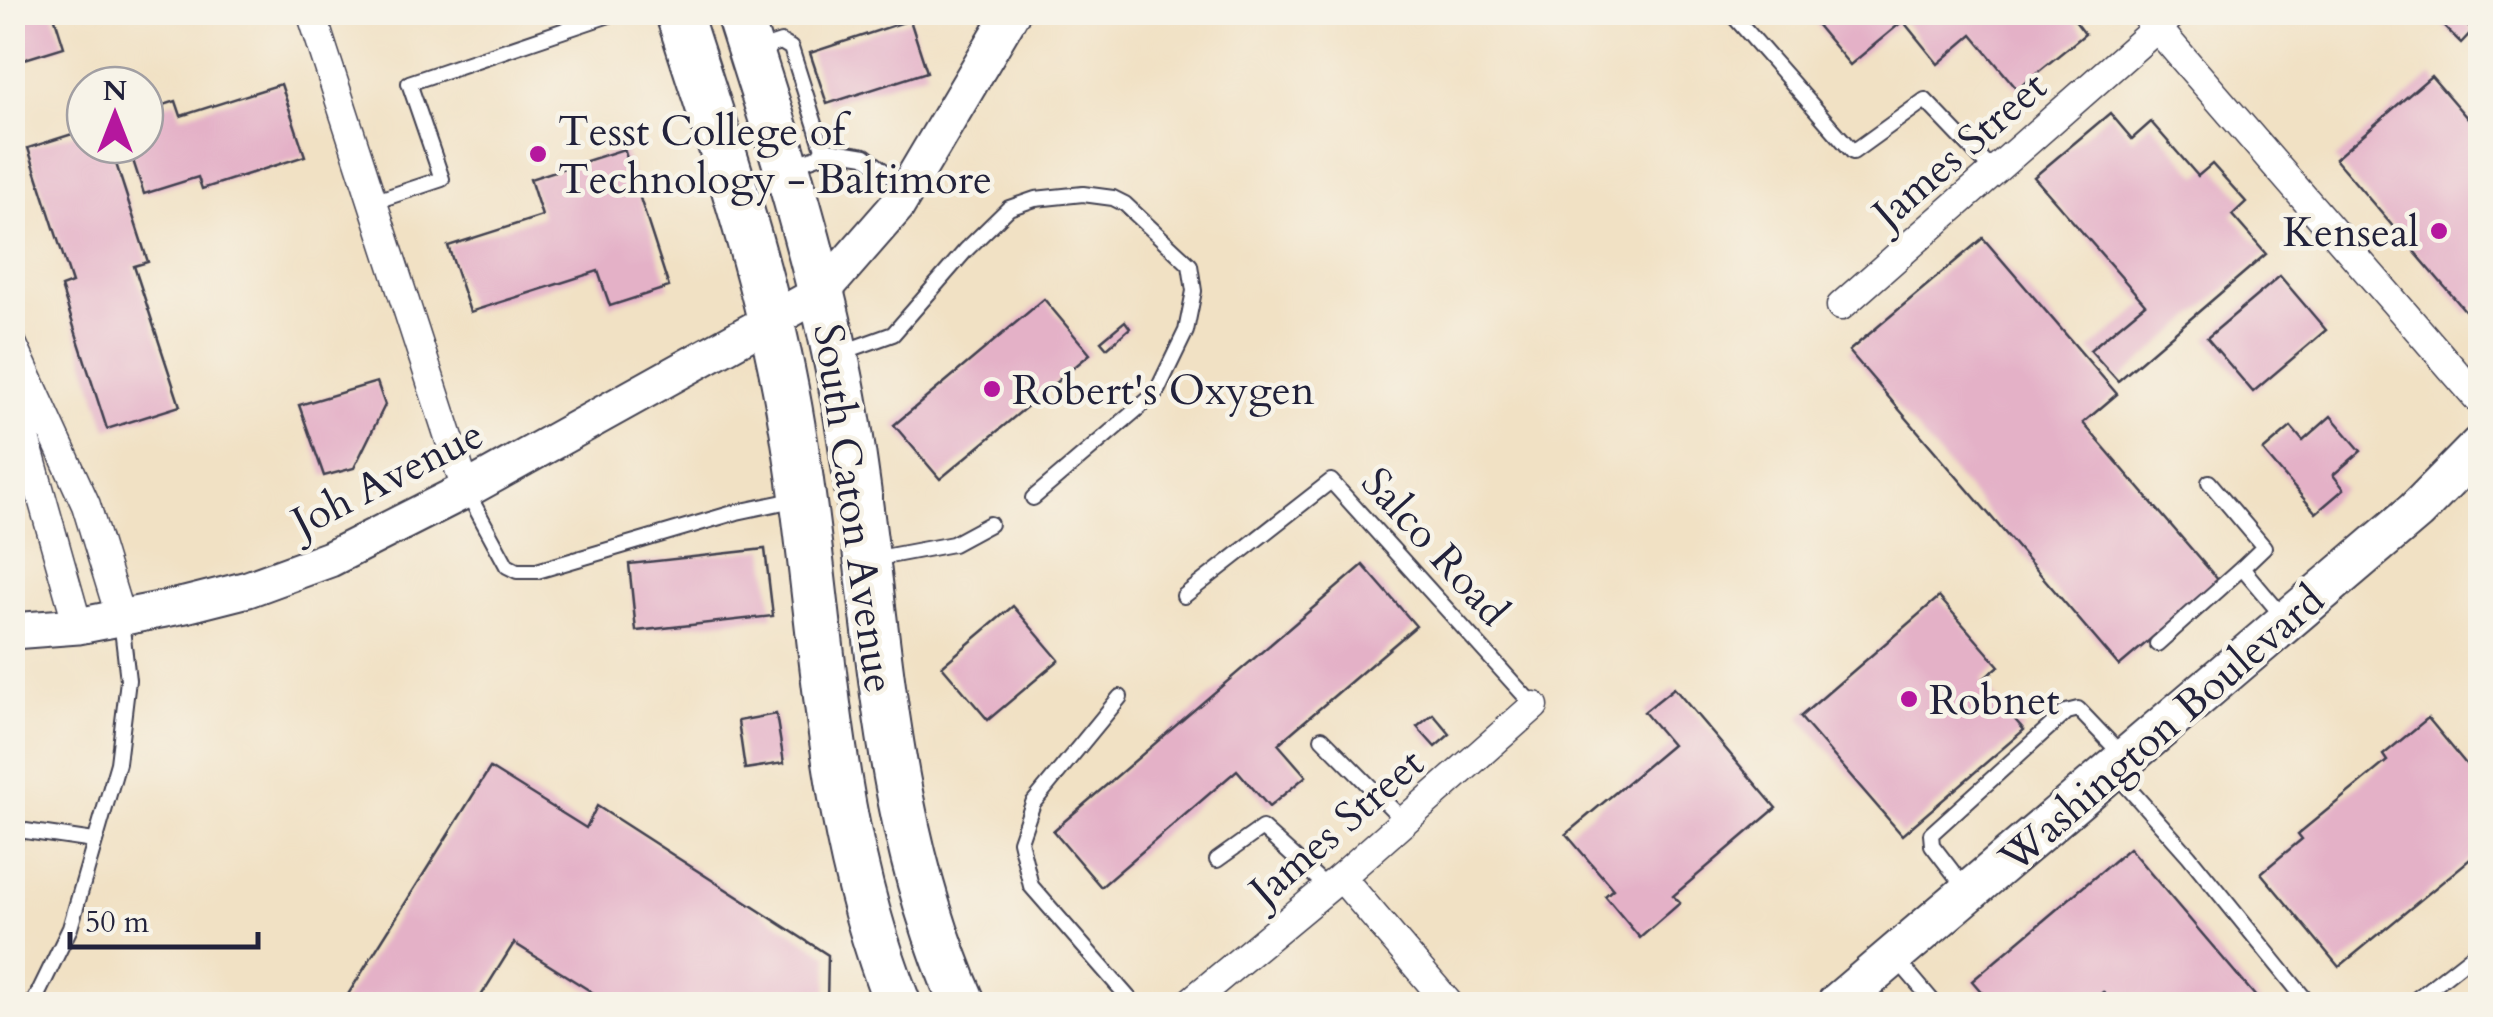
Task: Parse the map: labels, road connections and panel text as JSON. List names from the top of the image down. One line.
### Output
{"streets":{"main road":["South Caton Avenue","Washington Boulevard"],"street":["James Street","Joh Avenue"],"lane":["Salco Road"]},"crossings":[["James Street","Salco Road"],["Joh Avenue","South Caton Avenue"]],"places":["Tesst College of Technology - Baltimore","Kenseal","Robert's Oxygen","Robnet"],"scale_bar":"50 m","north":"top"}
